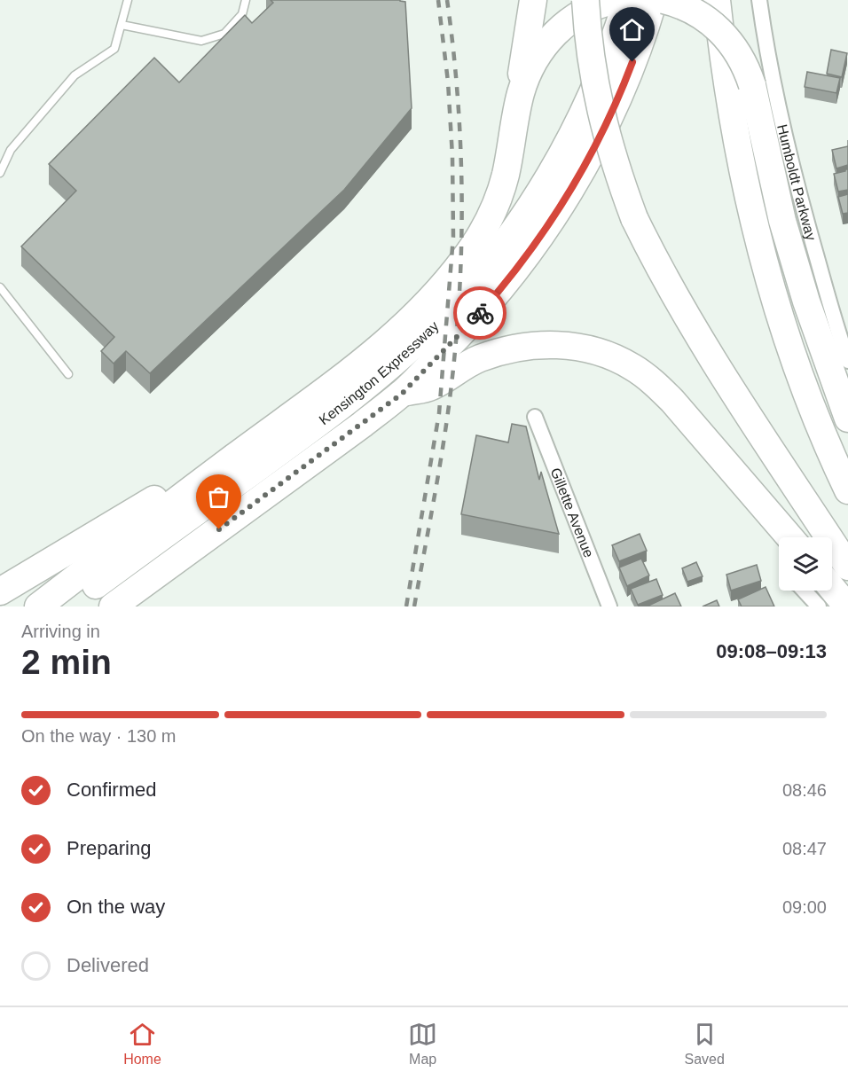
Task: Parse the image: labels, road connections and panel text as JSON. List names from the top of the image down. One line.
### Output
{"streets":{"highway":["Kensington Expressway"],"street":["Humboldt Parkway","Gillette Avenue"]},"page":{"heading":["2 min","Arriving in","09:08–09:13"],"bar":"On the way · 130 m","list":[["Confirmed","08:46"],["Preparing","08:47"],["On the way","09:00"],"Delivered"],"tabs":["Home","Map","Saved"]}}
